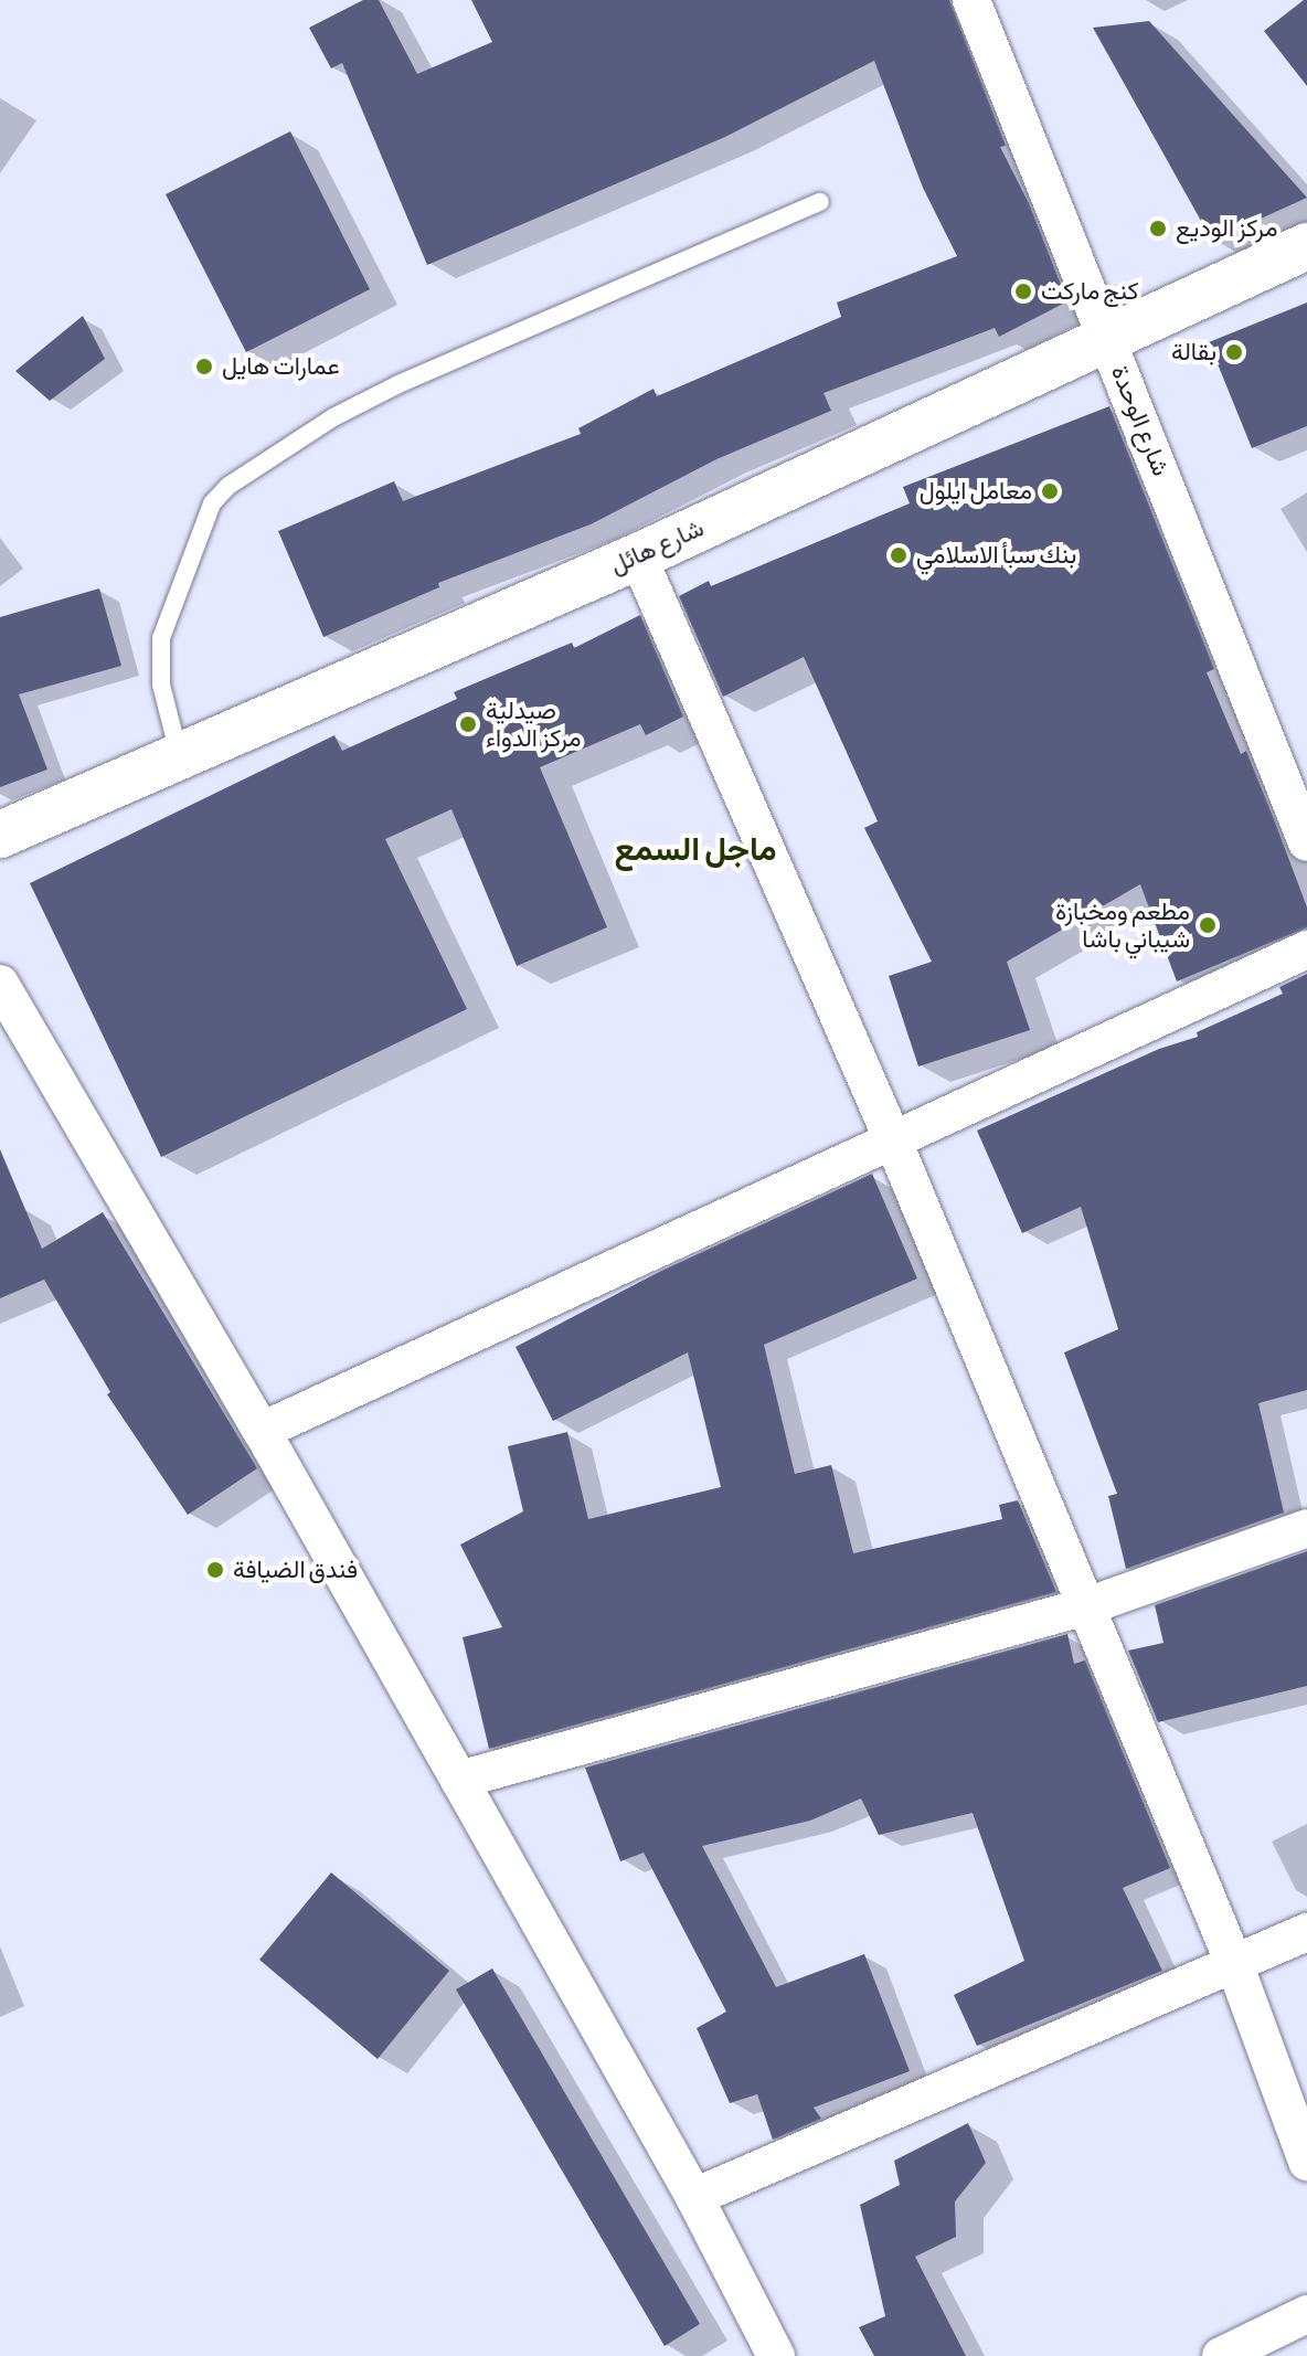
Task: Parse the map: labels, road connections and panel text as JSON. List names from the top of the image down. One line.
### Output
{"streets":{"street":["شارع الوحدة","شارع هائل"]},"crossings":[["شارع الوحدة","شارع هائل"]],"districts":["ماجل السمع"],"places":["مركز الوديع","كنج ماركت","بقالة","عمارات هايل","معامل ايلول","بنك سبأ الاسلامي","صيدلية مركز الدواء","مطعم ومخبازة شيباني باشا","فندق الضيافة"]}
